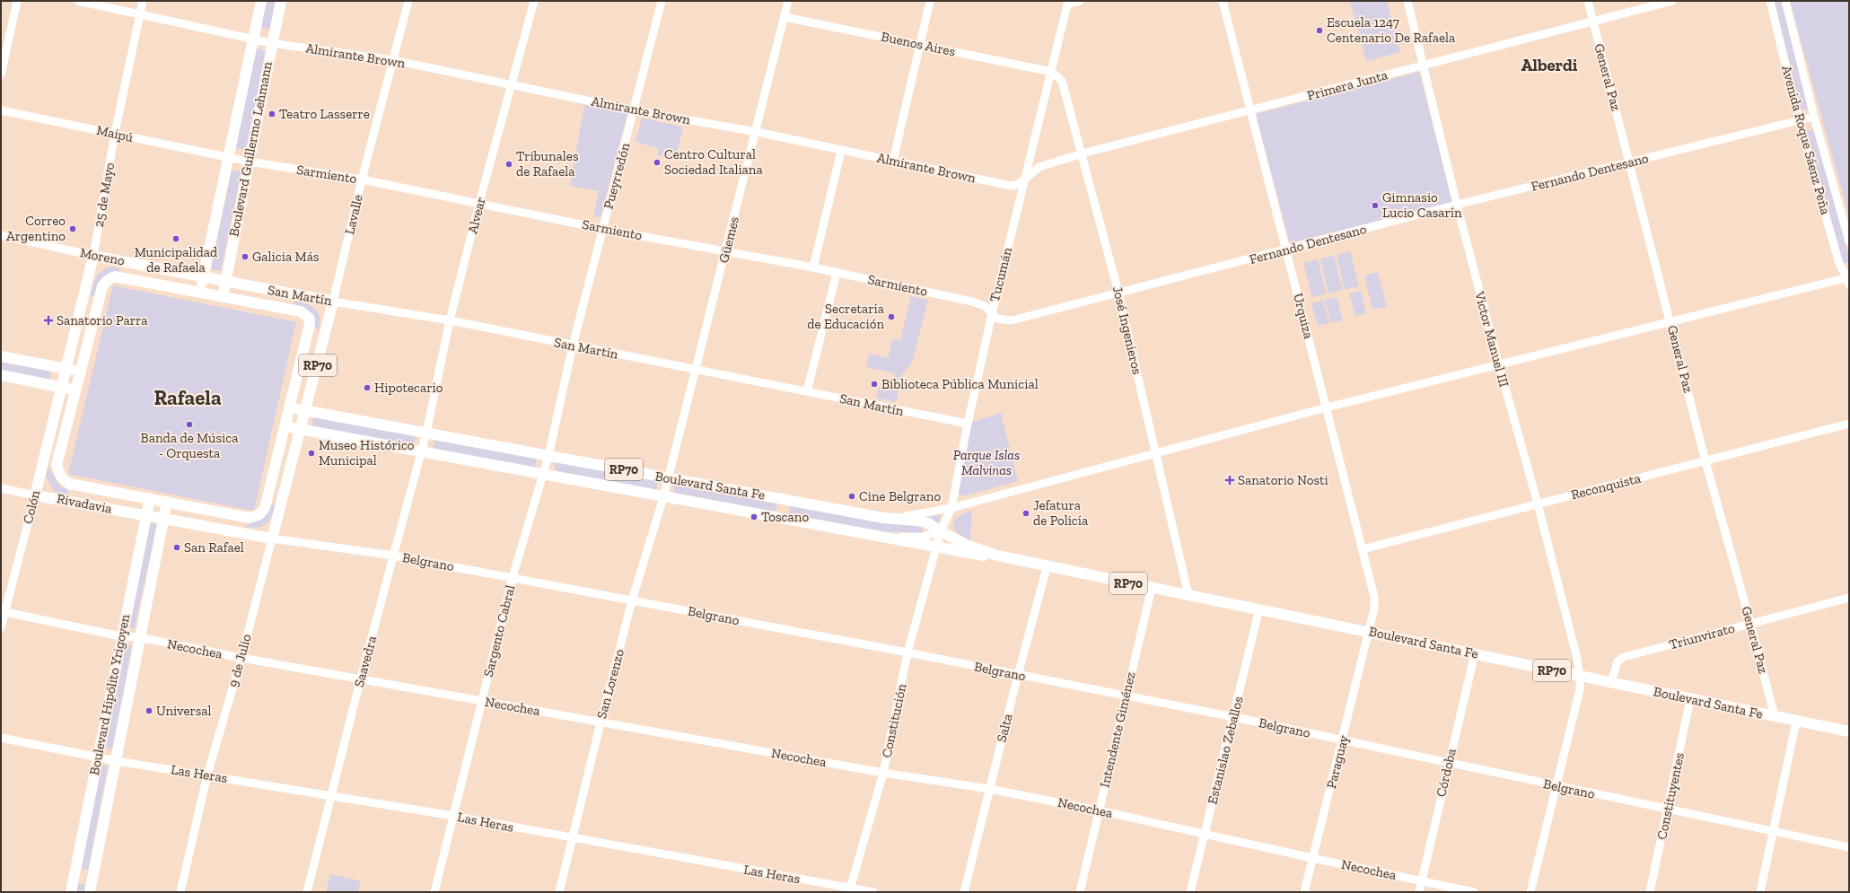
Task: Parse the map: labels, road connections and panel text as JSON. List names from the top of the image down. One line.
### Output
{"streets":{"main road":["Boulevard Guillermo Lehmann","25 de Mayo","Lavalle","Moreno","San Martín","RP70","Boulevard Santa Fe","Rivadavia","Colón","Belgrano","9 de Julio","Boulevard Hipólito Yrigoyen"],"street":["Buenos Aires","Almirante Brown","General Paz","Primera Junta","Maipú","Avenida Roque Sáenz Peña","Fernando Dentesano","Sarmiento","Pueyrredón","Alvear","Güemes","Tucumán","Urquiza","José Ingenieros","Victor Manuel III","Reconquista","Sargento Cabral","Triunvirato","Necochea","Saavedra","San Lorenzo","Constitución","Salta","Intendente Giménez","Estanislao Zeballos","Paraguay","Córdoba","Las Heras","Constituyentes"]},"crossings":[["Buenos Aires","Güemes"],["Buenos Aires","Tucumán"],["Buenos Aires","José Ingenieros"],["Almirante Brown","Primera Junta"],["Almirante Brown","Boulevard Guillermo Lehmann"],["Almirante Brown","Pueyrredón"],["Almirante Brown","25 de Mayo"],["Almirante Brown","Lavalle"],["Almirante Brown","Alvear"],["Almirante Brown","Güemes"],["Almirante Brown","Tucumán"],["General Paz","Primera Junta"],["General Paz","Fernando Dentesano"],["General Paz","Boulevard Santa Fe"],["General Paz","Reconquista"],["General Paz","Triunvirato"],["Primera Junta","Tucumán"],["Primera Junta","Urquiza"],["Primera Junta","José Ingenieros"],["Primera Junta","Victor Manuel III"],["Maipú","Boulevard Guillermo Lehmann"],["Maipú","Sarmiento"],["Maipú","25 de Mayo"],["Avenida Roque Sáenz Peña","Fernando Dentesano"],["Boulevard Guillermo Lehmann","Sarmiento"],["Boulevard Guillermo Lehmann","Moreno"],["Boulevard Guillermo Lehmann","San Martín"],["Fernando Dentesano","Sarmiento"],["Fernando Dentesano","Tucumán"],["Fernando Dentesano","Urquiza"],["Fernando Dentesano","José Ingenieros"],["Fernando Dentesano","Victor Manuel III"],["Sarmiento","Pueyrredón"],["Sarmiento","Lavalle"],["Sarmiento","Alvear"],["Sarmiento","Güemes"],["Sarmiento","Tucumán"],["Pueyrredón","San Martín"],["Pueyrredón","Boulevard Santa Fe"],["Pueyrredón","Sargento Cabral"],["25 de Mayo","Moreno"],["25 de Mayo","Colón"],["Lavalle","San Martín"],["Lavalle","Boulevard Santa Fe"],["Lavalle","9 de Julio"],["Alvear","San Martín"],["Alvear","Boulevard Santa Fe"],["Alvear","Saavedra"],["Güemes","San Martín"],["Güemes","Boulevard Santa Fe"],["Güemes","San Lorenzo"],["Moreno","San Martín"],["Tucumán","San Martín"],["Tucumán","José Ingenieros"],["Tucumán","Boulevard Santa Fe"],["Tucumán","Constitución"],["San Martín","Boulevard Santa Fe"],["Urquiza","Boulevard Santa Fe"],["Urquiza","Reconquista"],["Urquiza","Paraguay"],["José Ingenieros","Boulevard Santa Fe"],["Victor Manuel III","Boulevard Santa Fe"],["Victor Manuel III","Reconquista"],["Victor Manuel III","Belgrano"],["Boulevard Santa Fe","Sargento Cabral"],["Boulevard Santa Fe","Triunvirato"],["Boulevard Santa Fe","9 de Julio"],["Boulevard Santa Fe","Saavedra"],["Boulevard Santa Fe","San Lorenzo"],["Boulevard Santa Fe","Constitución"],["Boulevard Santa Fe","Salta"],["Boulevard Santa Fe","Intendente Giménez"],["Boulevard Santa Fe","Estanislao Zeballos"],["Boulevard Santa Fe","Paraguay"],["Boulevard Santa Fe","Córdoba"],["Boulevard Santa Fe","Constituyentes"],["Rivadavia","Colón"],["Rivadavia","Belgrano"],["Rivadavia","Boulevard Hipólito Yrigoyen"],["Colón","Necochea"],["Belgrano","Sargento Cabral"],["Belgrano","9 de Julio"],["Belgrano","Saavedra"],["Belgrano","San Lorenzo"],["Belgrano","Boulevard Hipólito Yrigoyen"],["Belgrano","Constitución"],["Belgrano","Salta"],["Belgrano","Intendente Giménez"],["Belgrano","Estanislao Zeballos"],["Belgrano","Paraguay"],["Belgrano","Córdoba"],["Belgrano","Constituyentes"],["Sargento Cabral","Necochea"],["Sargento Cabral","Las Heras"],["Necochea","9 de Julio"],["Necochea","Saavedra"],["Necochea","San Lorenzo"],["Necochea","Boulevard Hipólito Yrigoyen"],["Necochea","Constitución"],["Necochea","Salta"],["Necochea","Intendente Giménez"],["Necochea","Estanislao Zeballos"],["Necochea","Paraguay"],["Necochea","Córdoba"],["9 de Julio","Las Heras"],["Saavedra","Las Heras"],["San Lorenzo","Las Heras"],["Boulevard Hipólito Yrigoyen","Las Heras"],["Constitución","Las Heras"]],"districts":["Alberdi","Rafaela"],"parks":["Parque Islas Malvinas"],"places":{"other":["Escuela 1247 Centenario De Rafaela","Teatro Lasserre","Centro Cultural Sociedad Italiana","Tribunales de Rafaela","Gimnasio Lucio Casarín","Correo Argentino","Municipalidad de Rafaela","Galicia Más","Secretaría de Educación","Biblioteca Pública Municial","Hipotecario","Banda de Música - Orquesta","Museo Histórico Municipal","Cine Belgrano","Jefatura de Policía","Toscano","San Rafael","Universal"],"health":["Sanatorio Parra","Sanatorio Nosti"]}}
